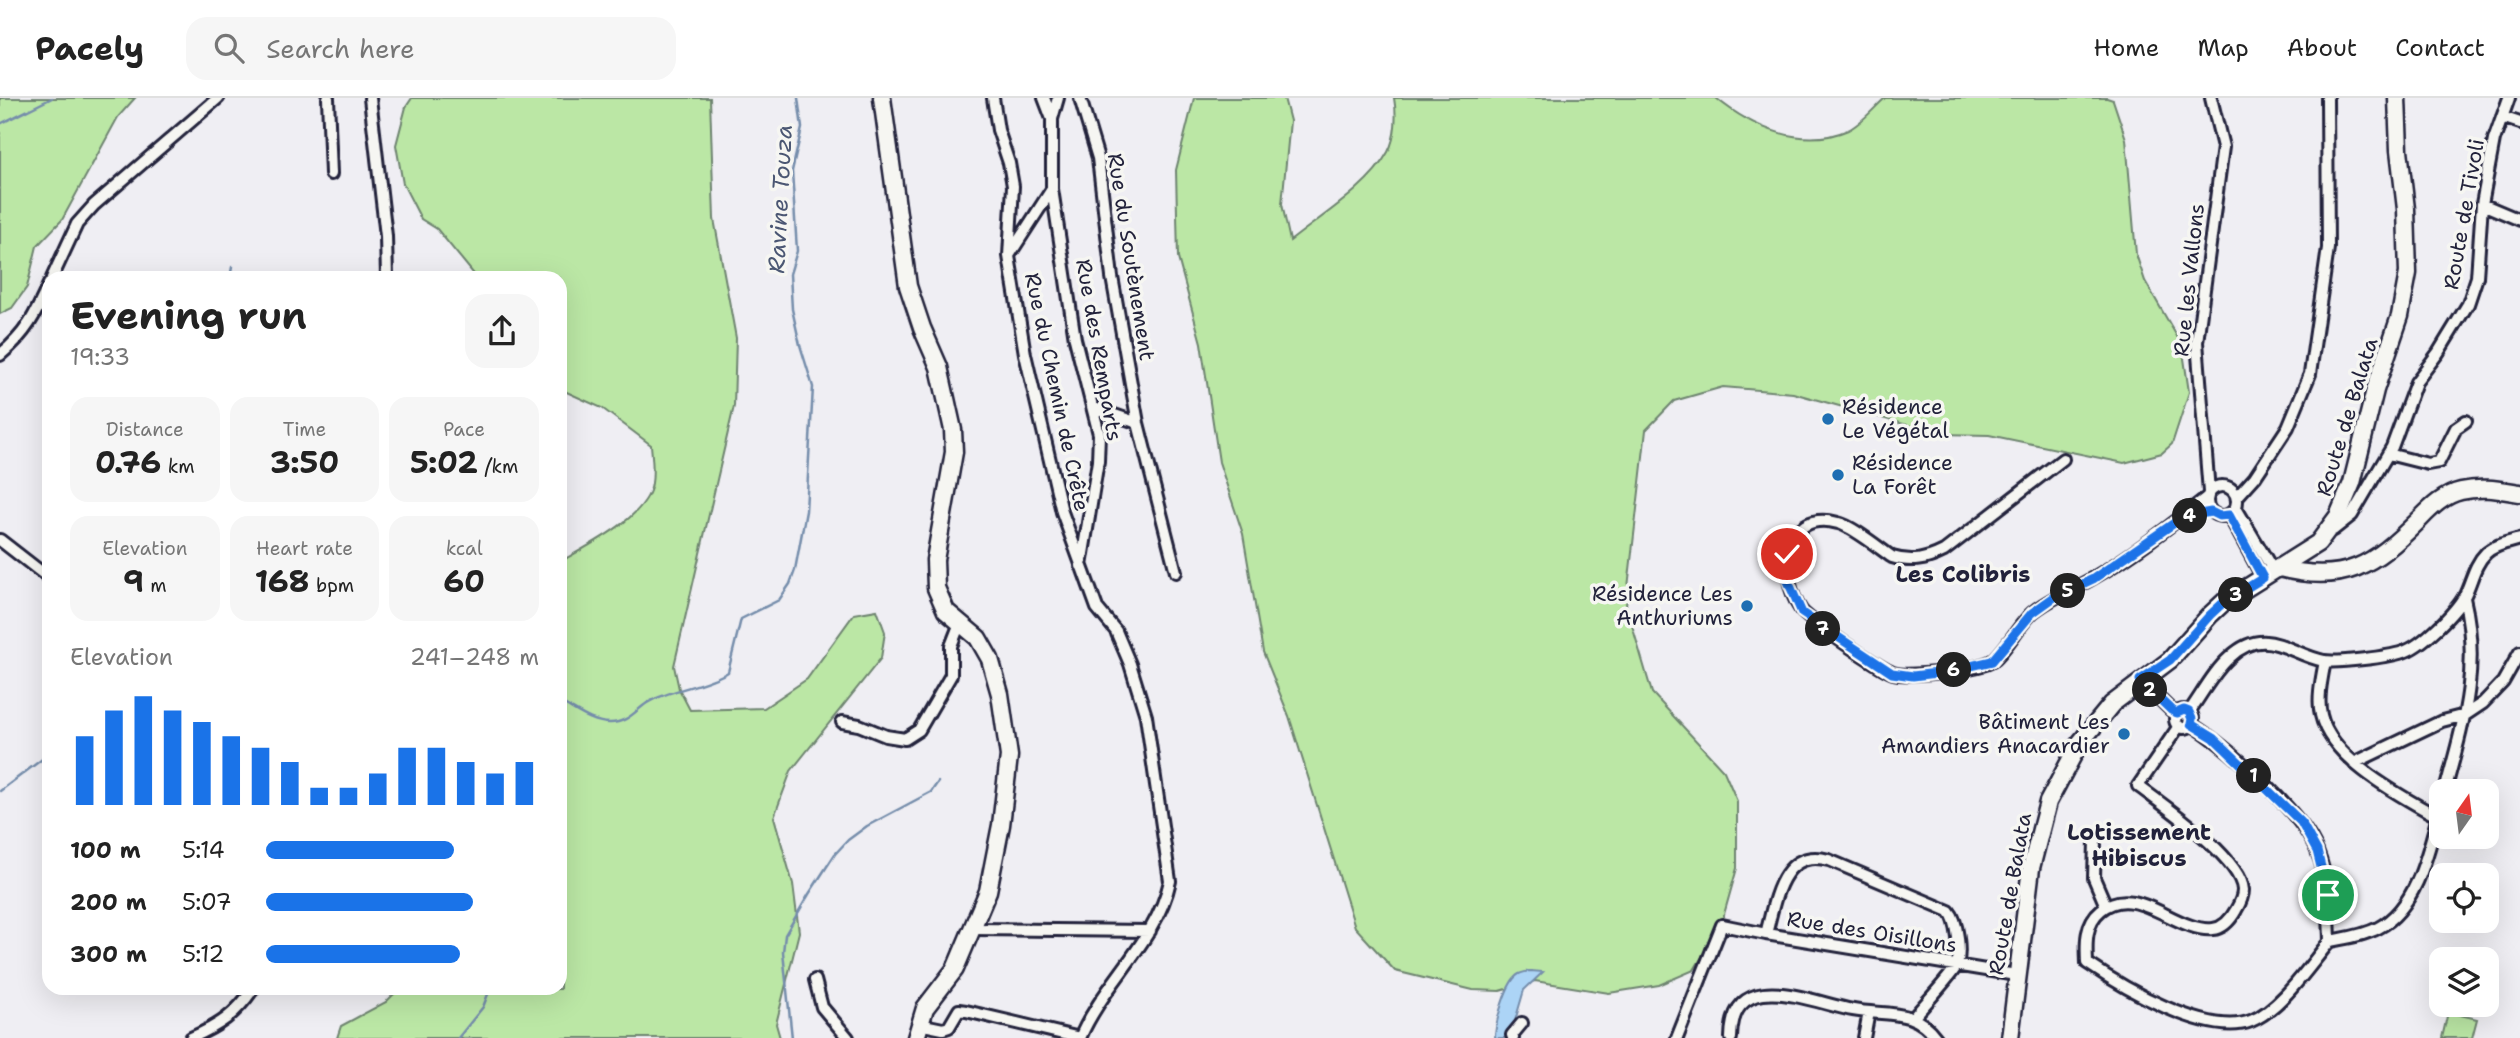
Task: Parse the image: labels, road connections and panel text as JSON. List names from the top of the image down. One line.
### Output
{"streets":{"street":["Route de Tivoli","Rue du Soutènement","Rue les Vallons","Rue des Remparts","Rue du Chemin de Crête","Route de Balata","Rue des Oisillons"]},"crossings":[["Route de Tivoli","Route de Balata"],["Rue des Remparts","Rue du Chemin de Crête"],["Route de Balata","Rue des Oisillons"]],"districts":["Les Colibris","Lotissement Hibiscus"],"water":["Ravine Touza"],"places":["Résidence Le Végétal","Résidence La Forêt","Résidence Les Anthuriums","Bâtiment Les Amandiers Anacardier"],"north":"top","page":{"header":"Pacely","search":"Search here","nav":["Home","Map","About","Contact"],"heading":["Evening run","19:33"],"stats":[["Distance","0.76 km"],["Time","3:50"],["Pace","5:02 /km"],["Elevation","9 m"],["Heart rate","168 bpm"],["kcal","60"]],"pins":["4","5","3","7","6","2","1"],"chart":["Elevation","241–248 m"],"list":[{"name":"100 m","note":"5:14"},{"name":"200 m","note":"5:07"},{"name":"300 m","note":"5:12"}]}}
